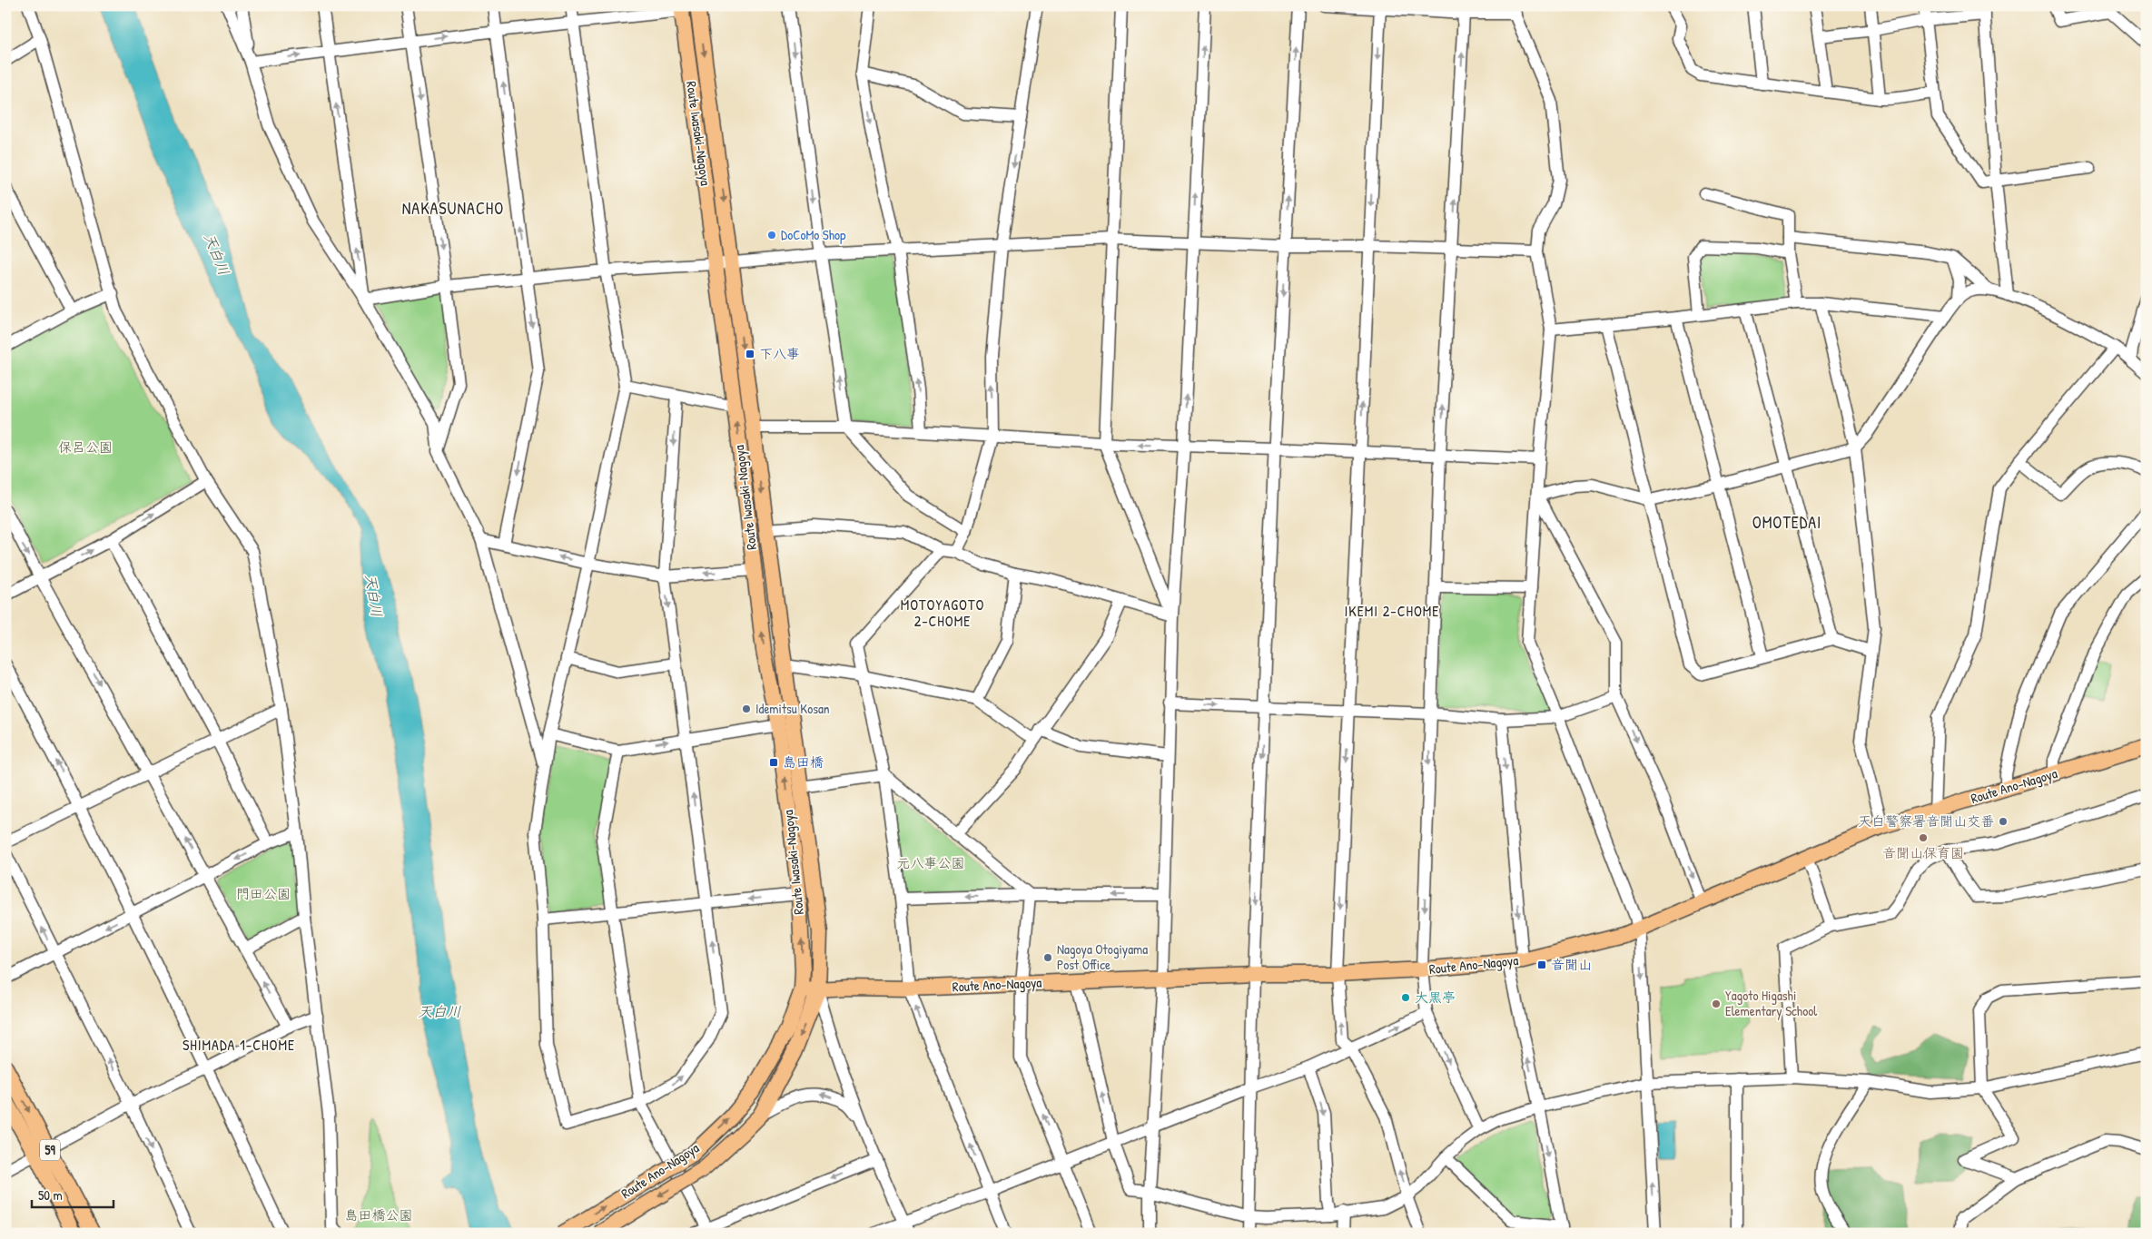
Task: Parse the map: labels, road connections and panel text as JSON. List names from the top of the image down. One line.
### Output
{"streets":{"main road":["Route Iwasaki-Nagoya","Route Ano-Nagoya","59"]},"crossings":[["Route Iwasaki-Nagoya","Route Ano-Nagoya"]],"districts":["NAKASUNACHO","OMOTEDAI","MOTOYAGOTO 2-CHOME","IKEMI 2-CHOME","SHIMADA 1-CHOME"],"water":["天白川"],"parks":["保呂公園","元八事公園","門田公園","島田橋公園"],"places":{"other":["DoCoMo Shop","Idemitsu Kosan","天白警察署音聞山交番","音聞山保育園","Nagoya Otogiyama Post Office","大黒亭","Yagoto Higashi Elementary School"],"transit":["下八事","島田橋","音聞山"]},"scale_bar":"50 m"}
